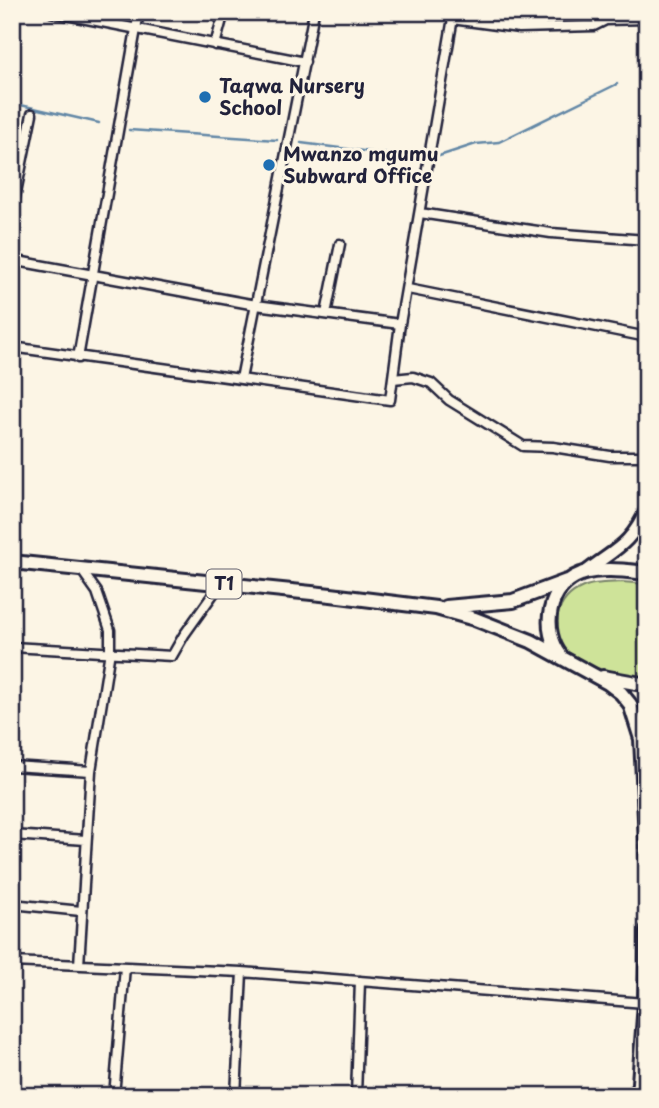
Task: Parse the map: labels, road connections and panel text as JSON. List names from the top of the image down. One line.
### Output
{"streets":{"highway":["T1"]},"places":["Taqwa Nursery School","Mwanzo mgumu Subward Office"]}
